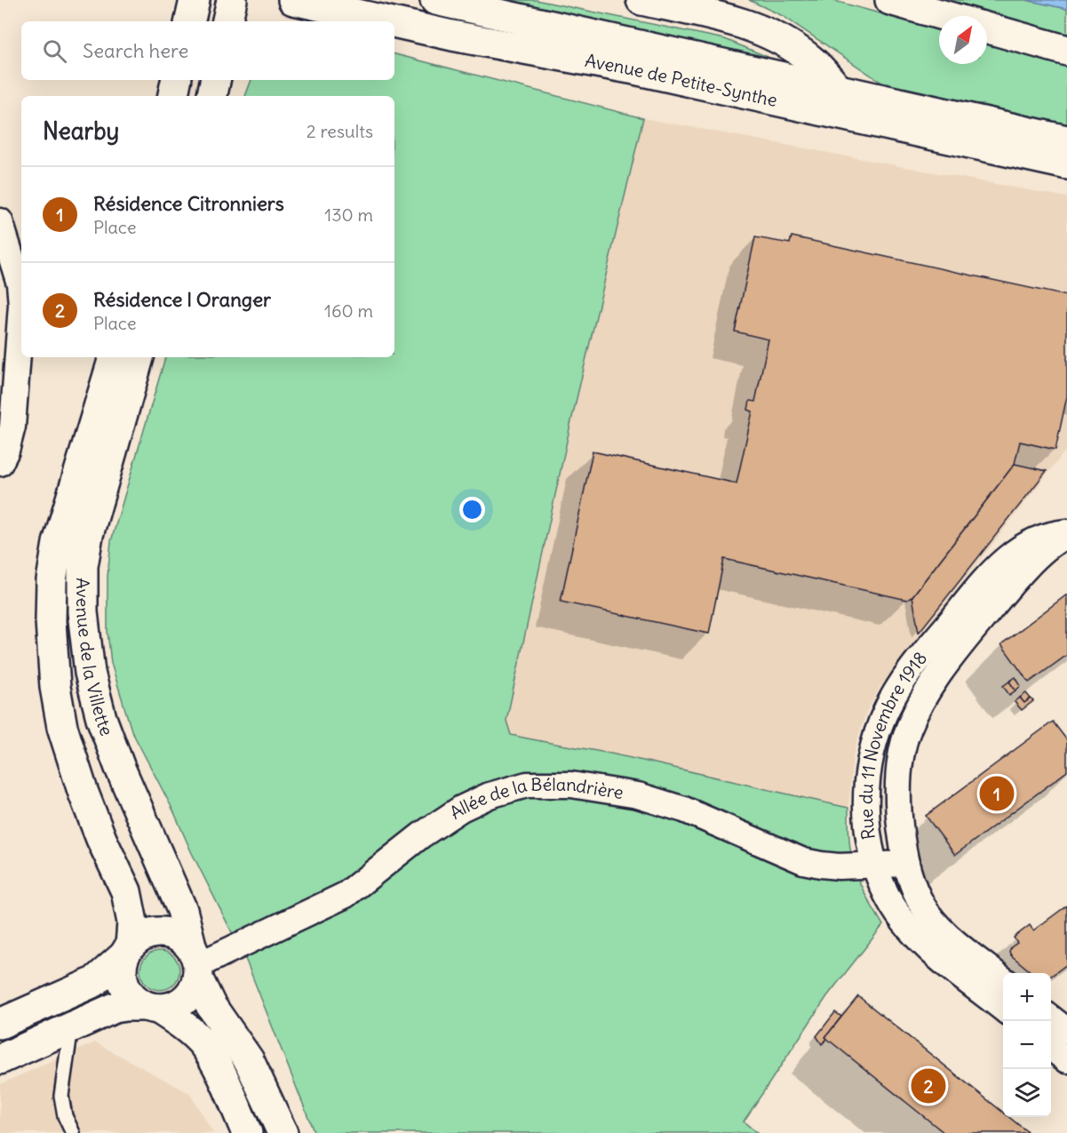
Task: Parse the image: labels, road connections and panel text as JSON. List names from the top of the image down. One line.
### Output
{"streets":{"main road":["Avenue de Petite-Synthe","Avenue de la Villette"],"street":["Rue du 11 Novembre 1918","Allée de la Bélandrière"]},"crossings":[["Avenue de la Villette","Allée de la Bélandrière"],["Rue du 11 Novembre 1918","Allée de la Bélandrière"]],"north":"top right","page":{"search":"Search here","heading":["Nearby","2 results"],"list":[{"mark":"1","name":"Résidence Citronniers","note":"Place","value":"130 m"},{"mark":"2","name":"Résidence l Oranger","note":"Place","value":"160 m"}],"pins":["1","2"],"map_buttons":["+","−"]}}
